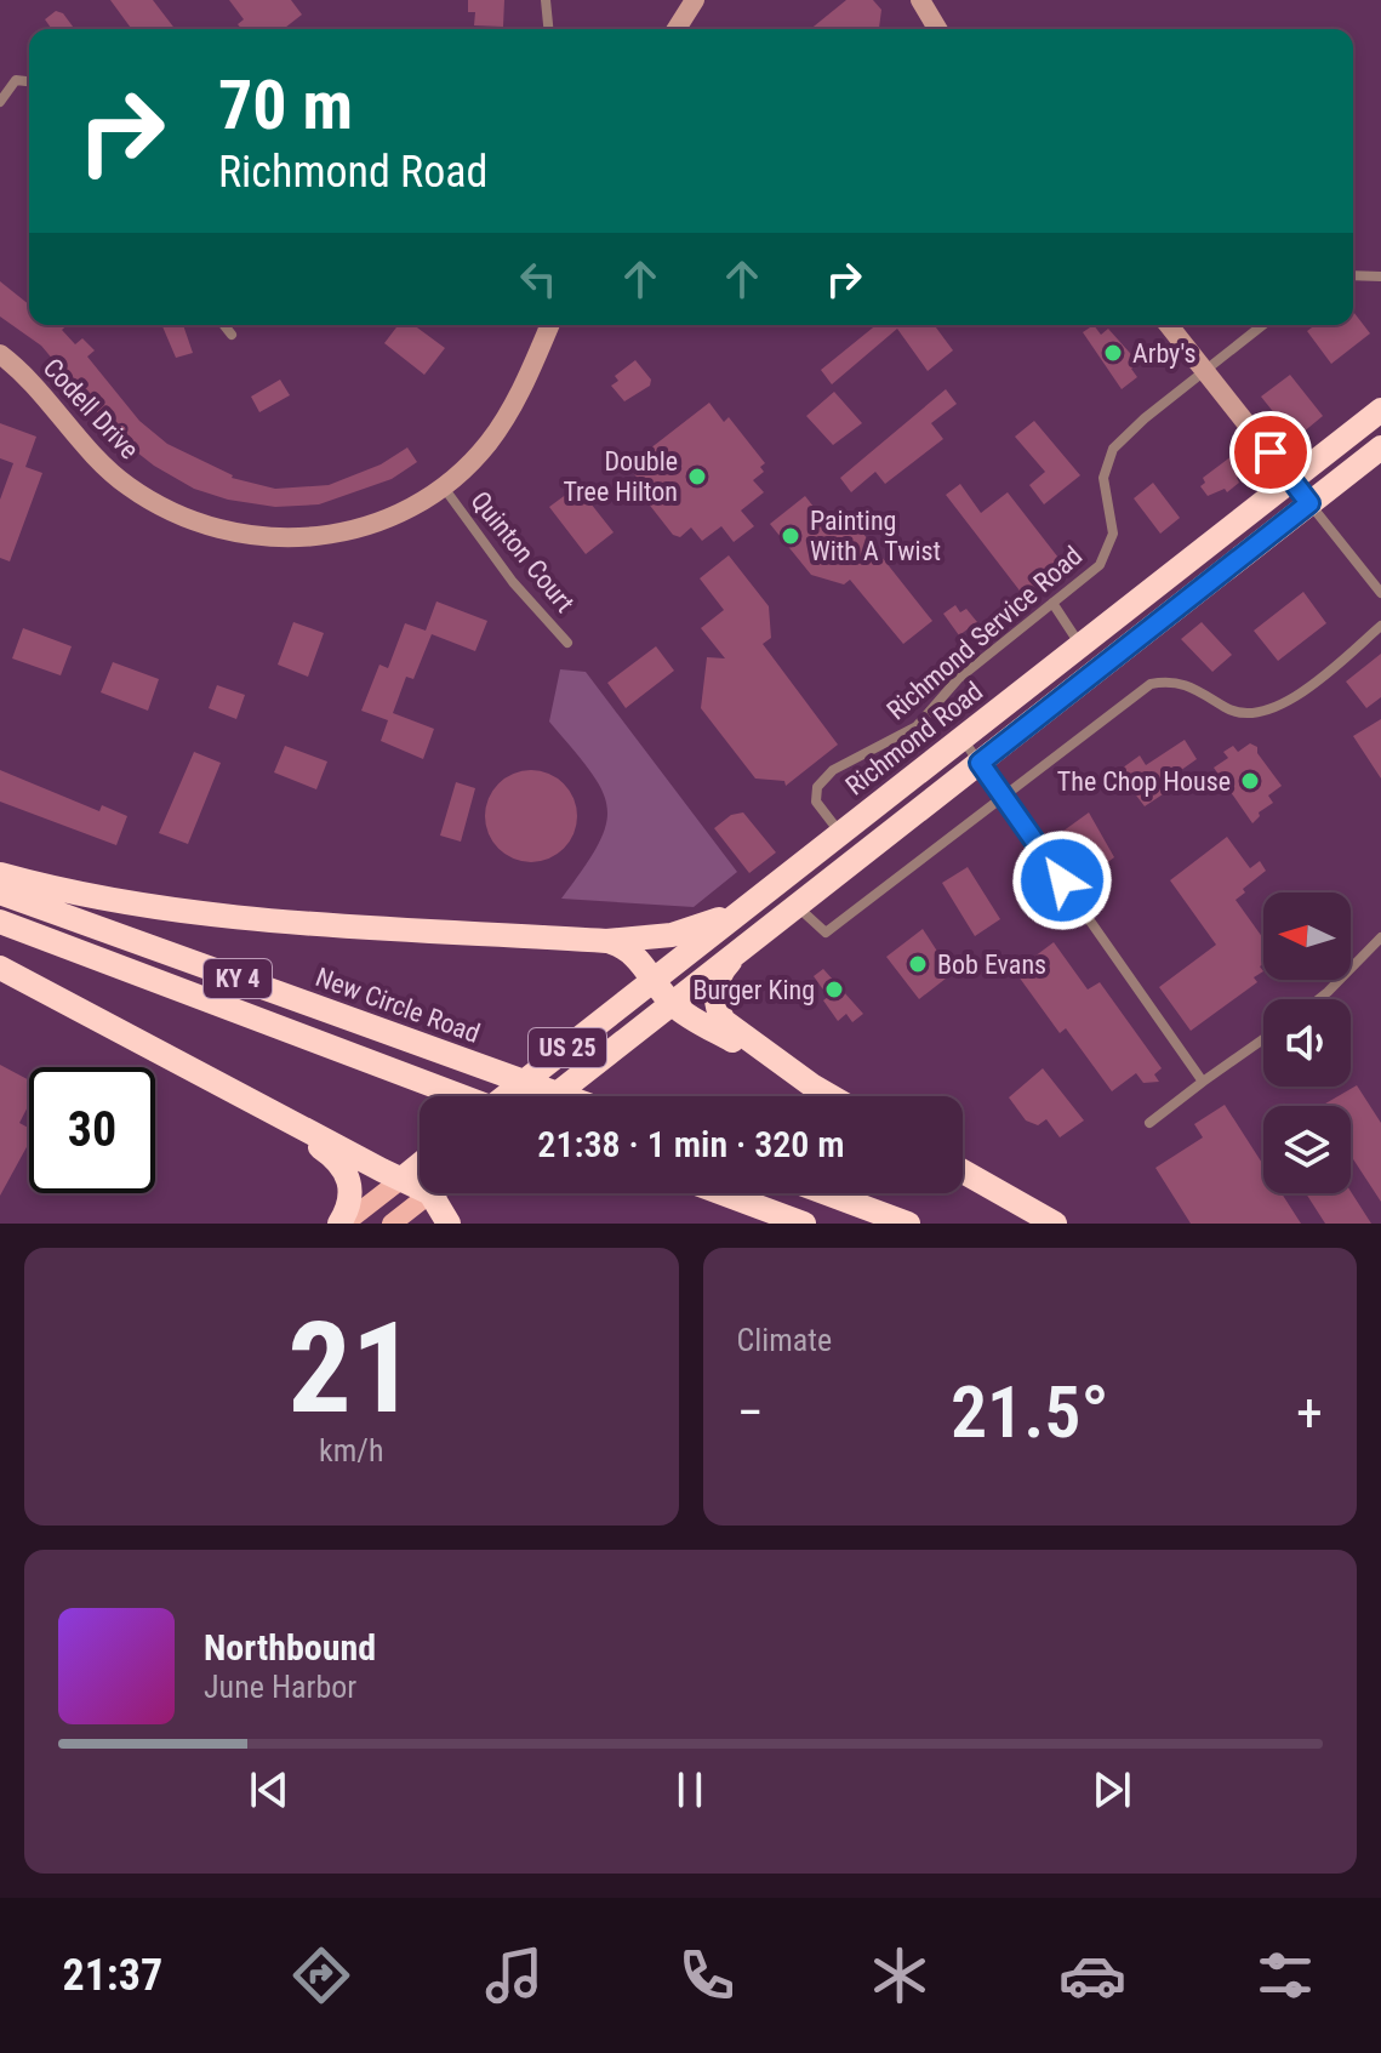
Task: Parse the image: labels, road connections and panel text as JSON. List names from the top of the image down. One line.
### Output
{"streets":{"highway":["Richmond Road","KY 4","New Circle Road","US 25"],"street":["Codell Drive","Quinton Court","Richmond Service Road"]},"crossings":[["Codell Drive","Quinton Court"],["Richmond Service Road","Richmond Road"]],"places":["Arby's","Double Tree Hilton","Painting With A Twist","The Chop House","Bob Evans","Burger King"],"north":"left","page":{"turn":["70 m","Richmond Road"],"limit":"30","trip":"21:38 · 1 min · 320 m","tile":[["21","km/h"],"Climate"],"heat":["−","21.5°","+"],"song":["Northbound","June Harbor"],"tabs":"21:37"}}
